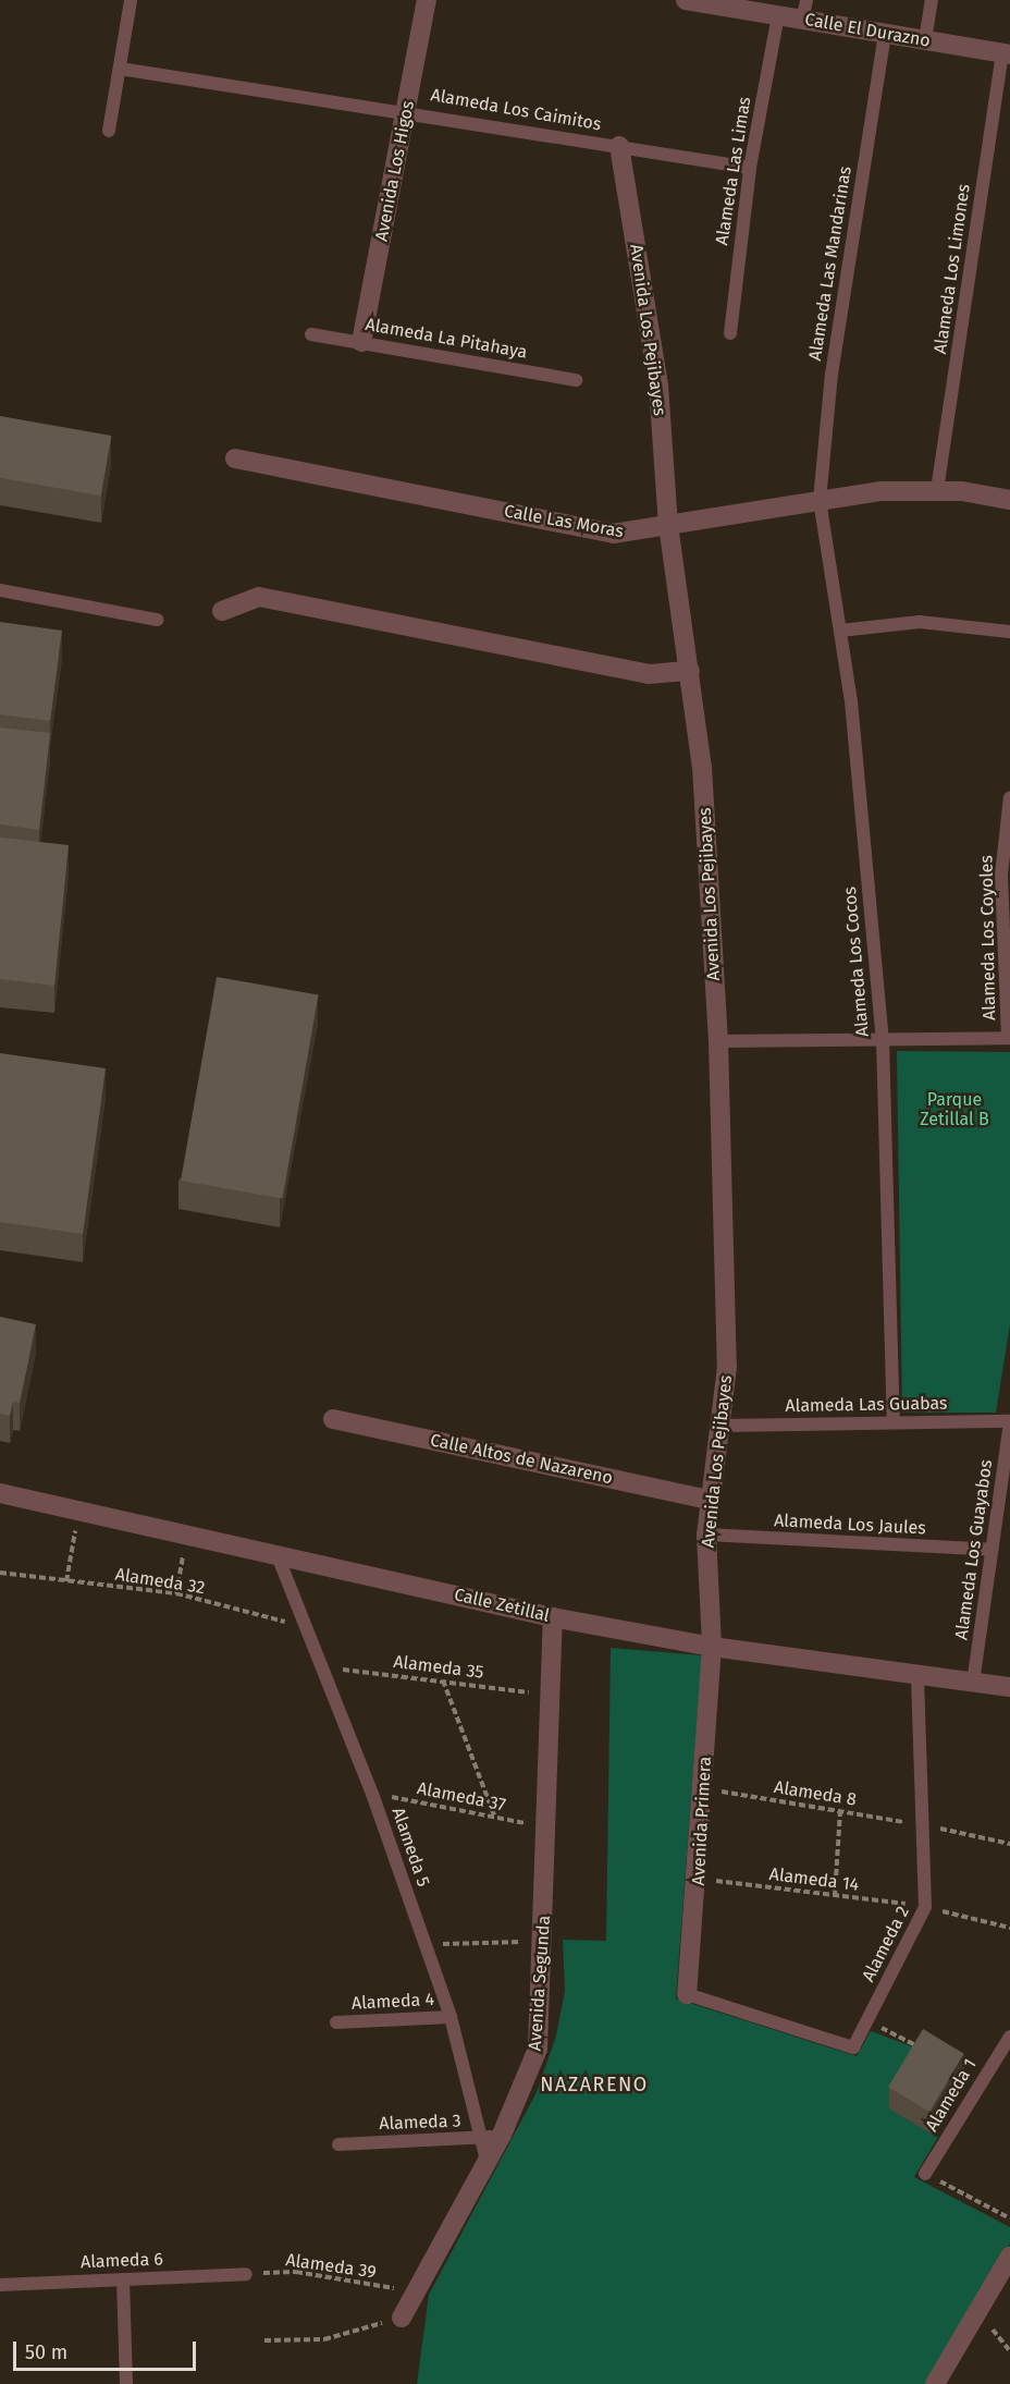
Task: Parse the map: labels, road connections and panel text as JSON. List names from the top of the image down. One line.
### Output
{"streets":{"street":["Calle El Durazno","Avenida Los Higos","Avenida Los Pejibayes","Calle Las Moras","Calle Altos de Nazareno","Calle Zetillal","Avenida Primera","Avenida Segunda"],"lane":["Alameda Los Caimitos","Alameda Las Limas","Alameda Las Mandarinas","Alameda Los Limones","Alameda La Pitahaya","Alameda Los Coyoles","Alameda Los Cocos","Alameda Las Guabas","Alameda Los Jaules","Alameda Los Guayabos","Alameda 5","Alameda 2","Alameda 4","Alameda 1","Alameda 3","Alameda 6"],"path":["Alameda 32","Alameda 35","Alameda 8","Alameda 37","Alameda 14","Alameda 39"]},"crossings":[["Calle El Durazno","Alameda Las Limas"],["Calle El Durazno","Alameda Las Mandarinas"],["Calle El Durazno","Alameda Los Limones"],["Alameda Los Caimitos","Avenida Los Higos"],["Alameda Los Caimitos","Alameda Las Limas"],["Alameda Los Caimitos","Avenida Los Pejibayes"],["Avenida Los Higos","Alameda La Pitahaya"],["Alameda Las Mandarinas","Calle Las Moras"],["Alameda Las Mandarinas","Alameda Los Cocos"],["Alameda Los Limones","Calle Las Moras"],["Avenida Los Pejibayes","Calle Las Moras"],["Avenida Los Pejibayes","Alameda Las Guabas"],["Avenida Los Pejibayes","Calle Altos de Nazareno"],["Avenida Los Pejibayes","Alameda Los Jaules"],["Avenida Los Pejibayes","Calle Zetillal"],["Avenida Los Pejibayes","Avenida Primera"],["Calle Las Moras","Alameda Los Cocos"],["Alameda Los Cocos","Alameda Las Guabas"],["Alameda Las Guabas","Alameda Los Guayabos"],["Alameda Los Jaules","Alameda Los Guayabos"],["Alameda Los Guayabos","Calle Zetillal"],["Alameda 32","Alameda 5"],["Calle Zetillal","Avenida Primera"],["Calle Zetillal","Alameda 5"],["Calle Zetillal","Alameda 2"],["Calle Zetillal","Avenida Segunda"],["Alameda 35","Alameda 5"],["Alameda 35","Avenida Segunda"],["Alameda 8","Avenida Primera"],["Alameda 8","Alameda 2"],["Alameda 37","Alameda 5"],["Alameda 37","Avenida Segunda"],["Avenida Primera","Alameda 14"],["Avenida Primera","Alameda 2"],["Alameda 5","Avenida Segunda"],["Alameda 5","Alameda 4"],["Alameda 5","Alameda 3"],["Alameda 14","Alameda 2"],["Avenida Segunda","Alameda 3"],["Avenida Segunda","Alameda 39"],["Alameda 6","Alameda 39"]],"districts":["NAZARENO"],"parks":["Parque Zetillal B"],"scale_bar":"50 m"}
